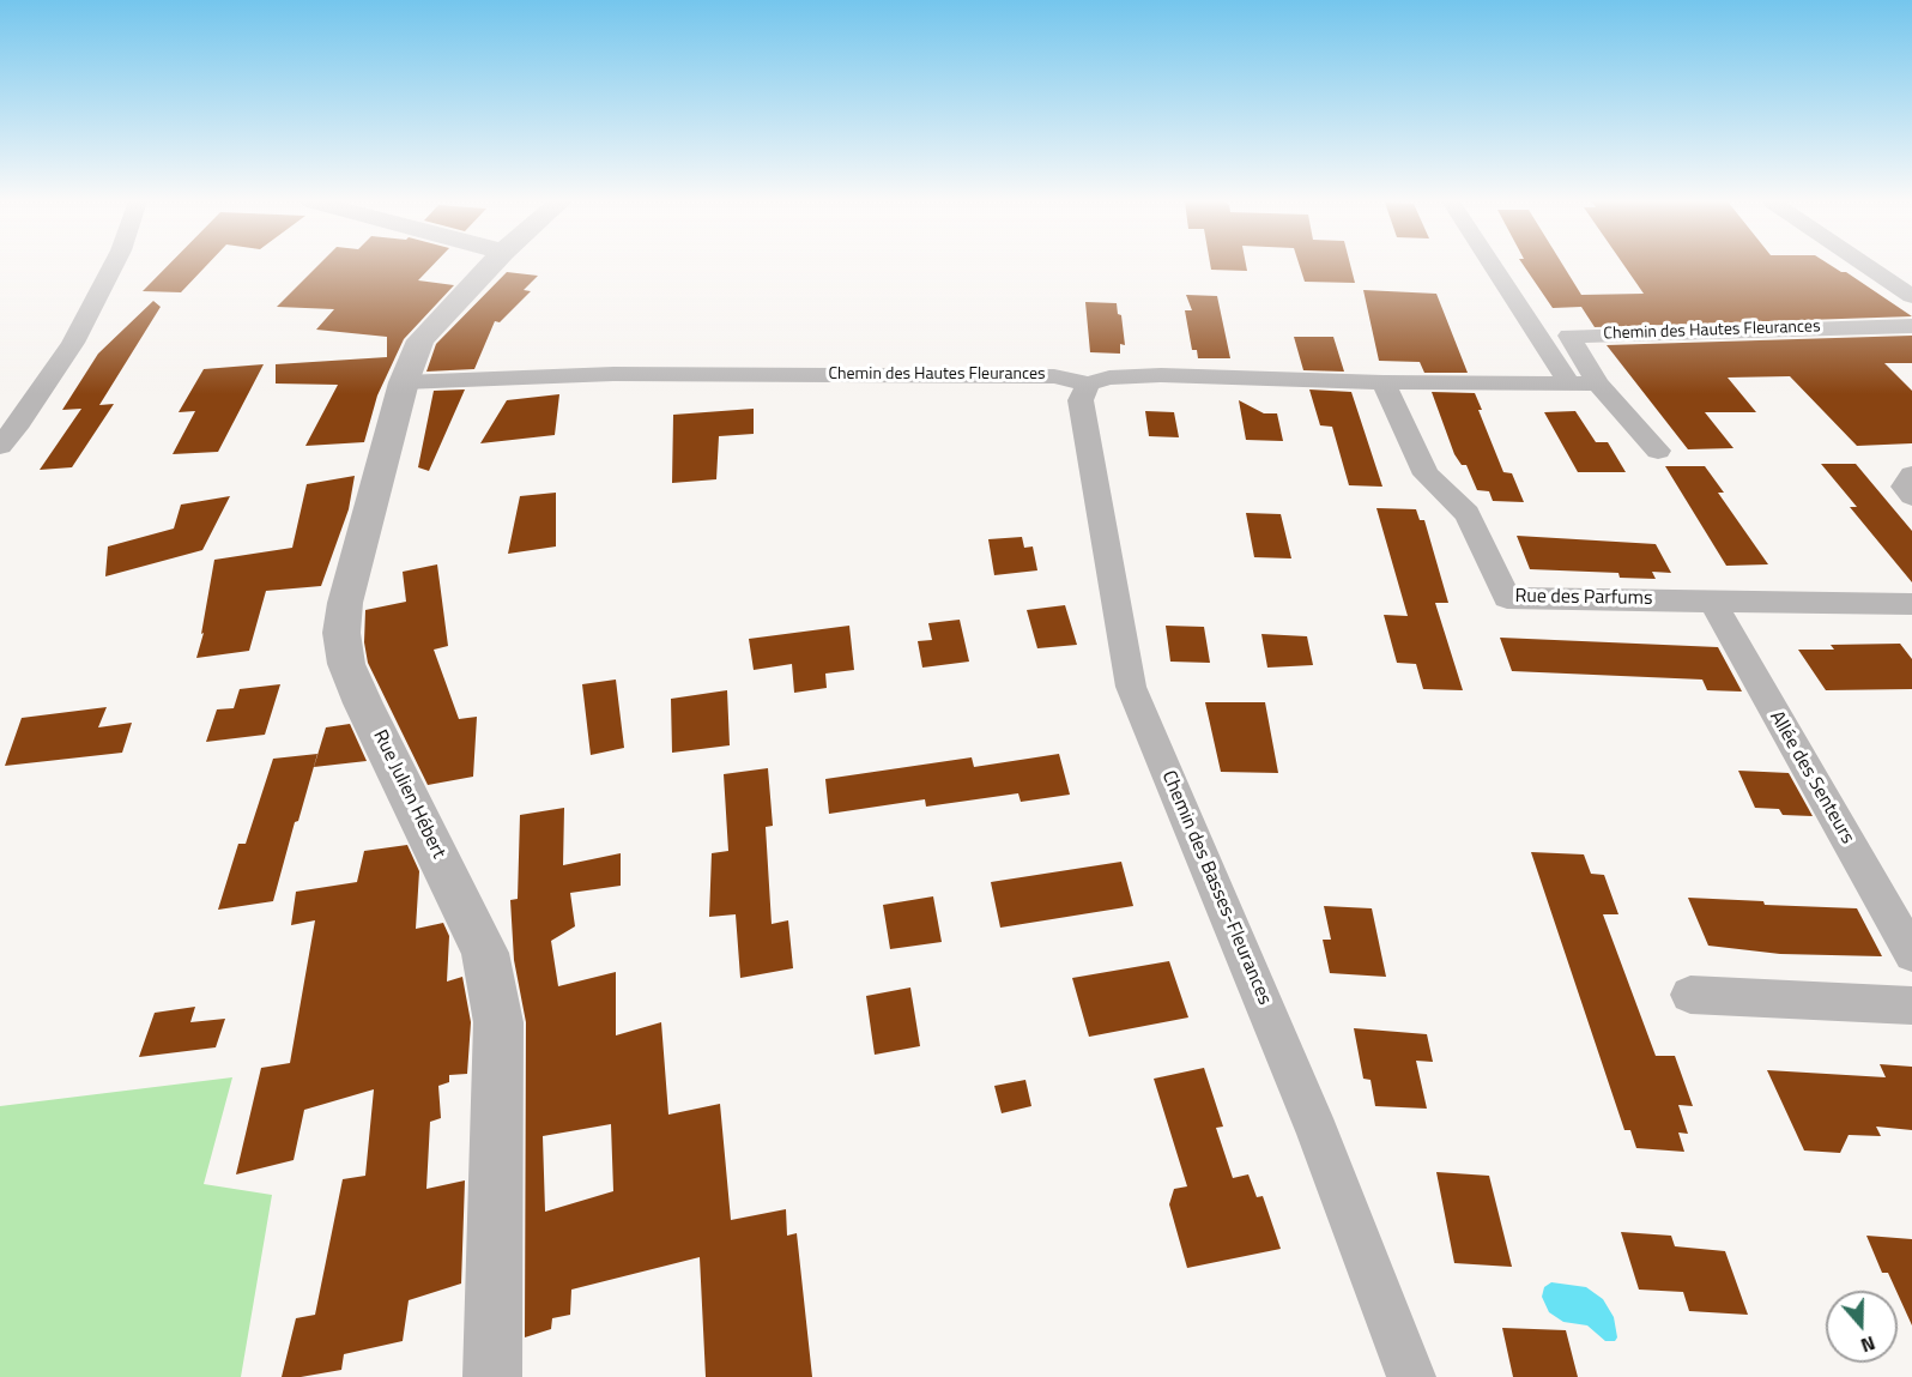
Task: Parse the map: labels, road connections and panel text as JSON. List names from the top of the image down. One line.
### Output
{"streets":{"street":["Chemin des Hautes Fleurances","Rue des Parfums","Allée des Senteurs","Rue Julien Hébert","Chemin des Basses-Fleurances"]},"crossings":[["Chemin des Hautes Fleurances","Rue des Parfums"],["Chemin des Hautes Fleurances","Rue Julien Hébert"],["Chemin des Hautes Fleurances","Chemin des Basses-Fleurances"],["Rue des Parfums","Allée des Senteurs"]],"north":"bottom"}
